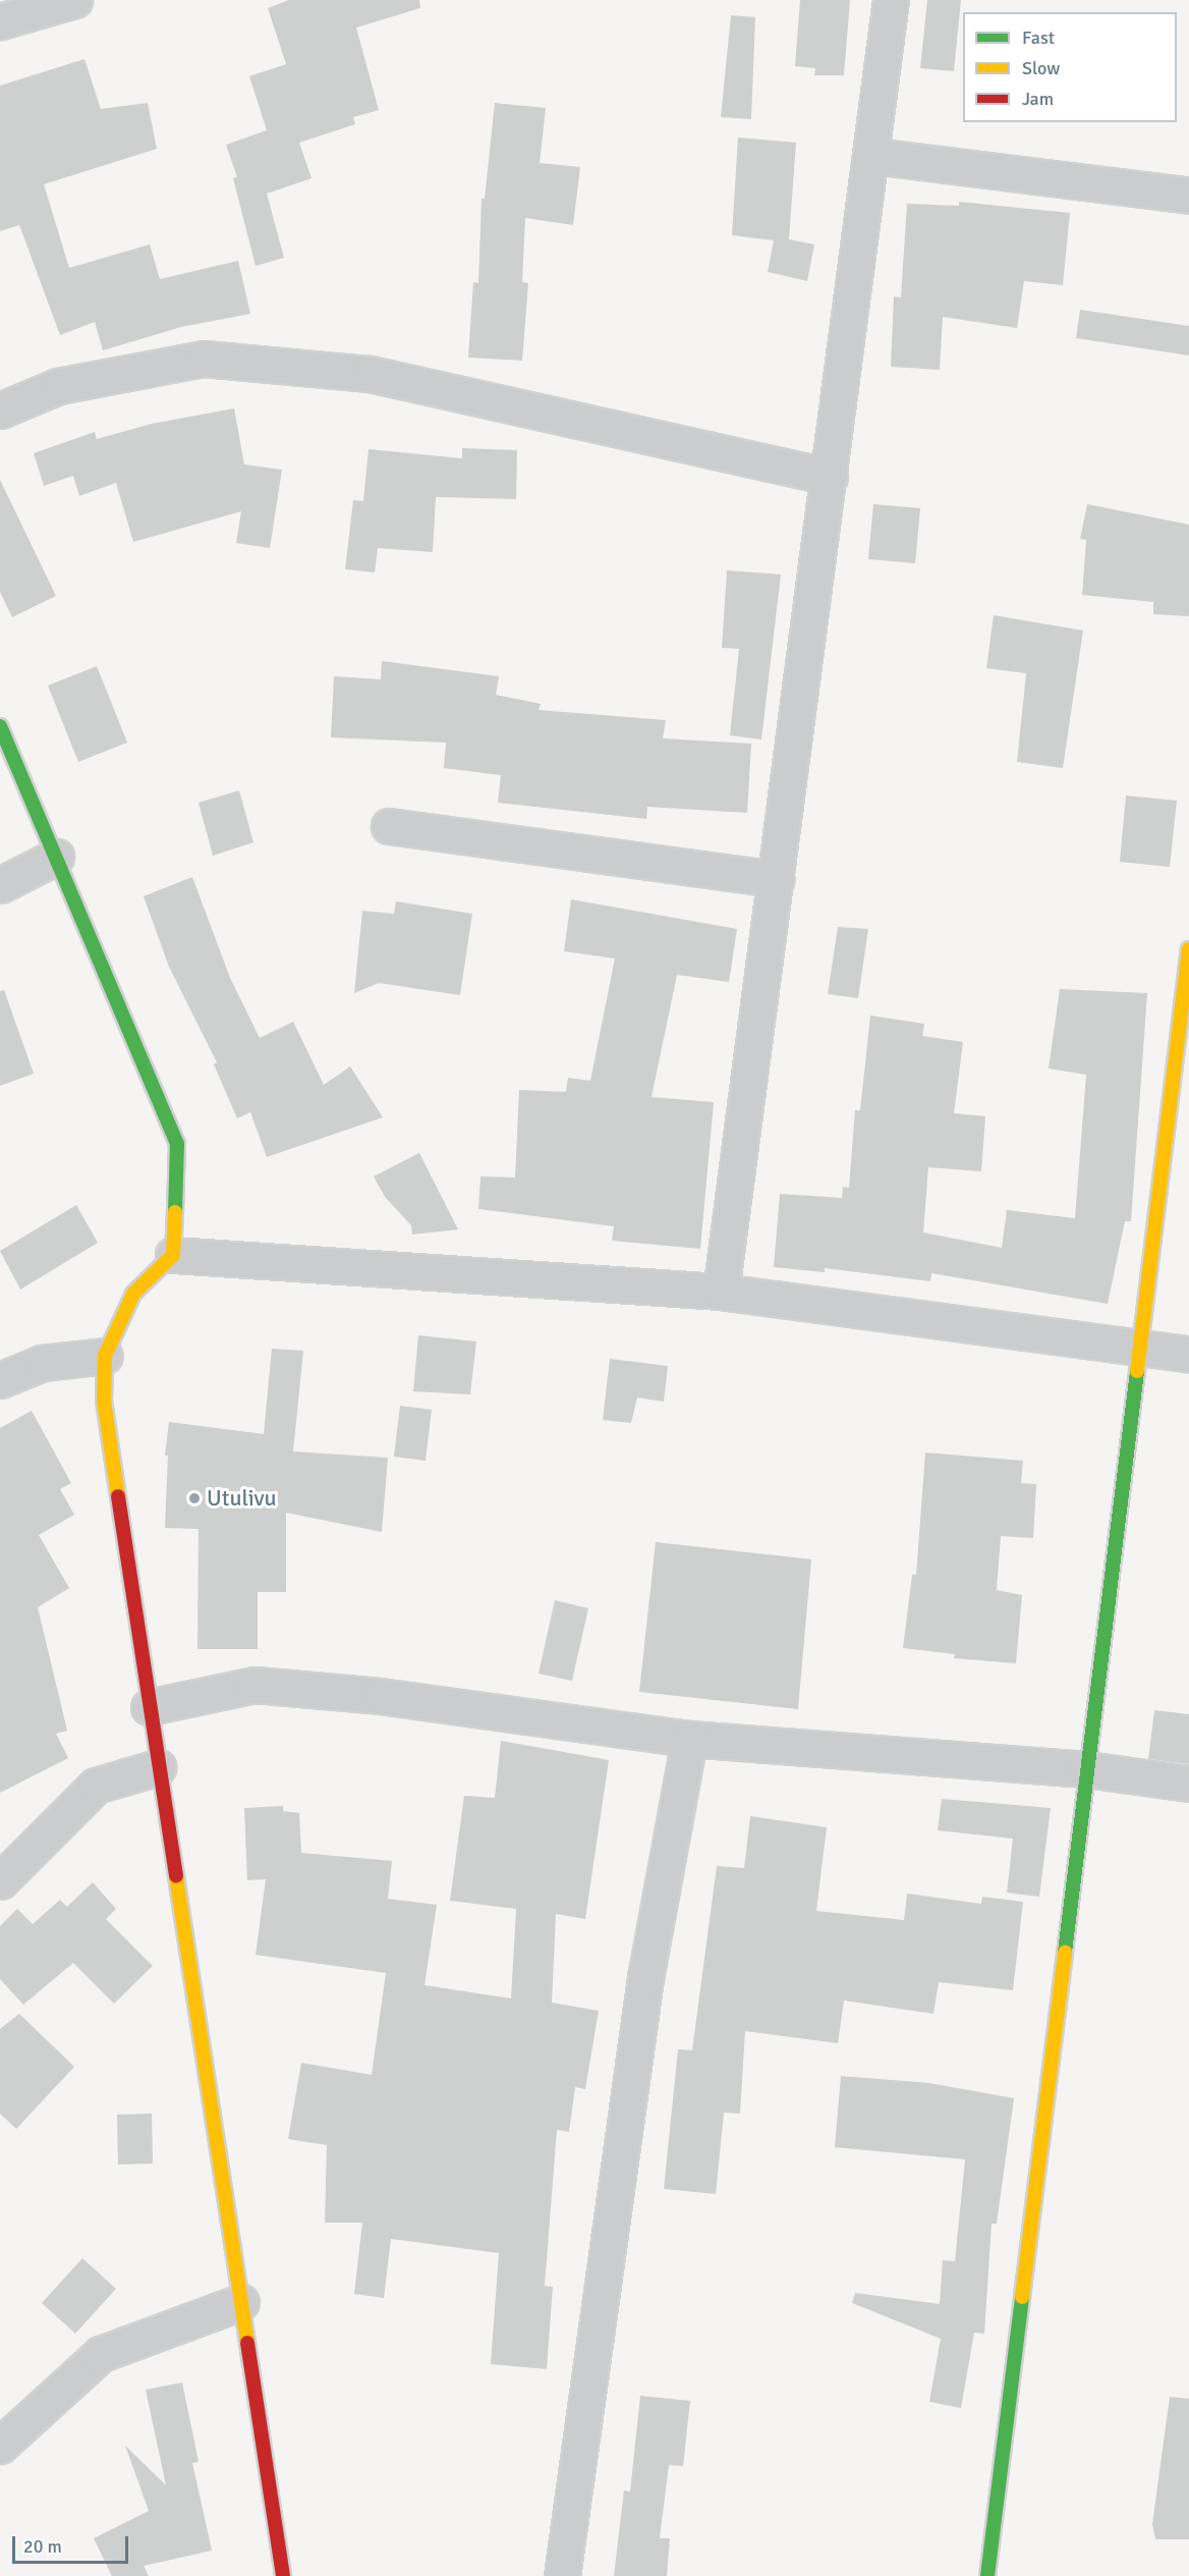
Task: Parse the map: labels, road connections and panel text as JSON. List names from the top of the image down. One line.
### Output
{"places":["Utulivu"],"legend":["Fast","Slow","Jam"],"scale_bar":"20 m"}
